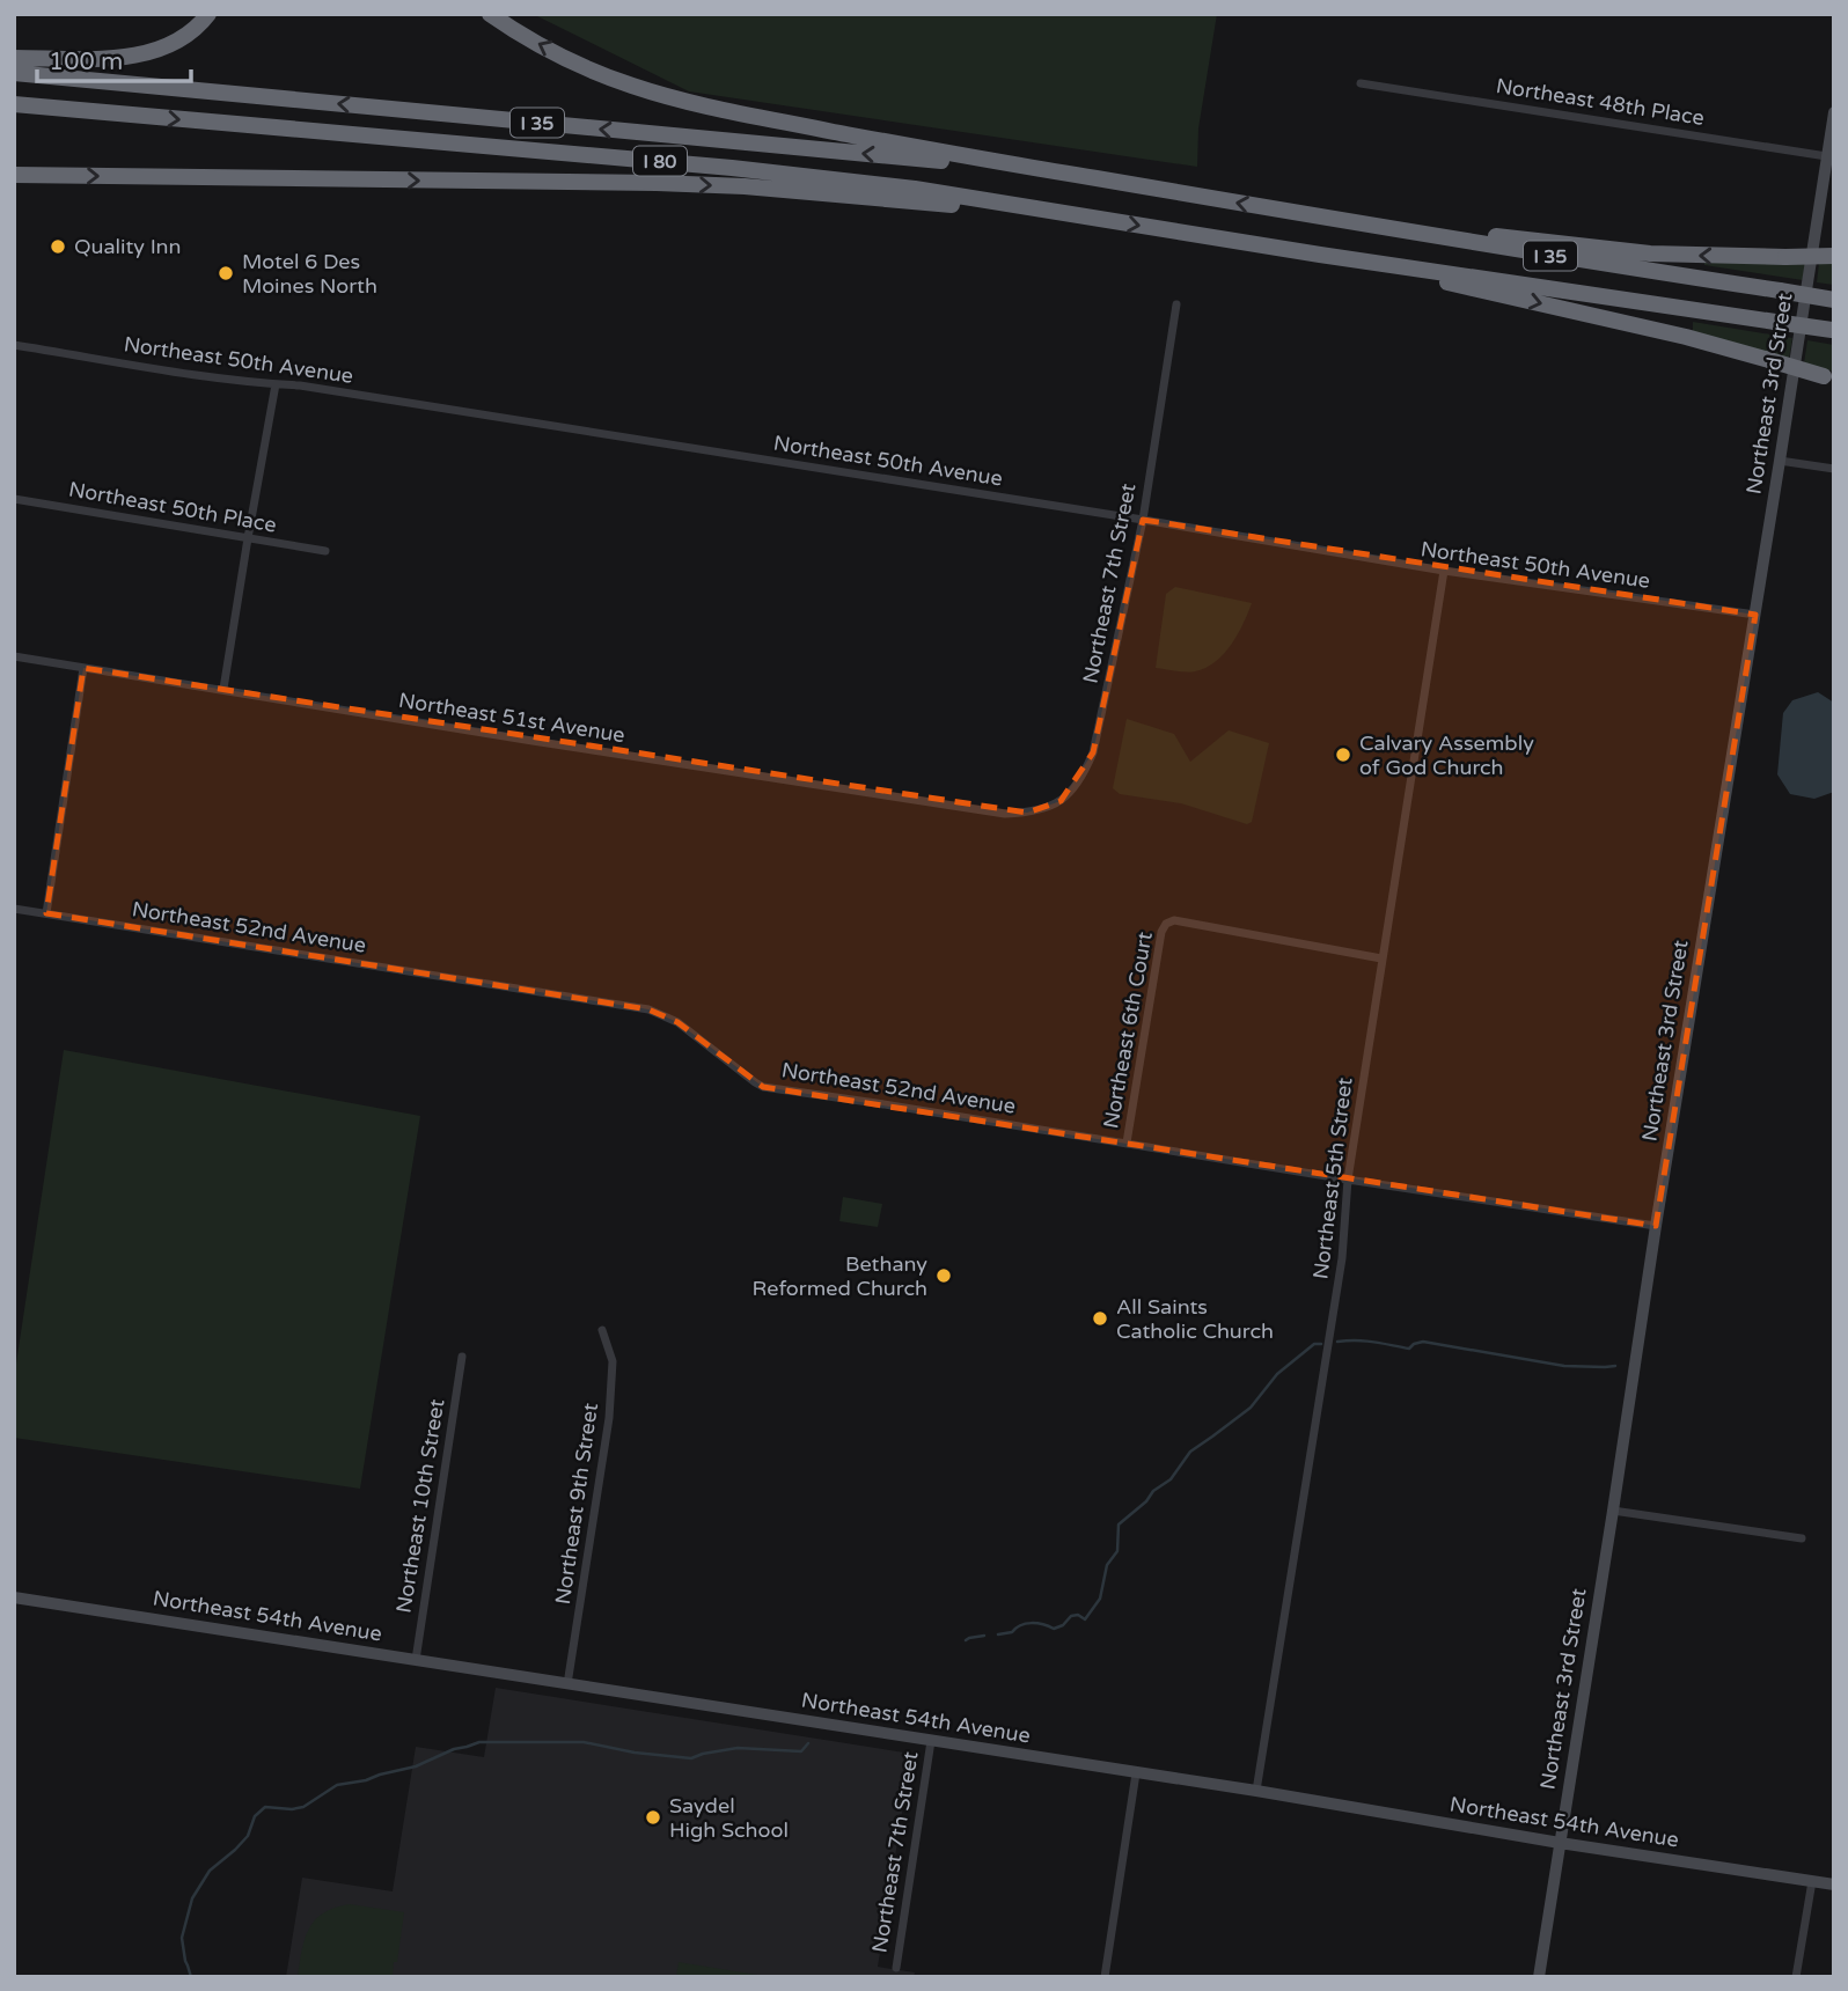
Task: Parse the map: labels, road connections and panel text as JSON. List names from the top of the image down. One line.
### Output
{"streets":{"highway":["I 35","I 80"],"street":["Northeast 48th Place","Northeast 50th Avenue","Northeast 3rd Street","Northeast 50th Place","Northeast 7th Street","Northeast 51st Avenue","Northeast 52nd Avenue","Northeast 6th Court","Northeast 5th Street","Northeast 9th Street","Northeast 10th Street","Northeast 54th Avenue"]},"crossings":[["Northeast 48th Place","Northeast 3rd Street"],["Northeast 50th Avenue","Northeast 3rd Street"],["Northeast 50th Avenue","Northeast 7th Street"],["Northeast 50th Avenue","Northeast 5th Street"],["Northeast 3rd Street","Northeast 52nd Avenue"],["Northeast 3rd Street","Northeast 54th Avenue"],["Northeast 7th Street","Northeast 51st Avenue"],["Northeast 7th Street","Northeast 54th Avenue"],["Northeast 52nd Avenue","Northeast 6th Court"],["Northeast 52nd Avenue","Northeast 5th Street"],["Northeast 6th Court","Northeast 5th Street"],["Northeast 5th Street","Northeast 54th Avenue"],["Northeast 9th Street","Northeast 54th Avenue"],["Northeast 10th Street","Northeast 54th Avenue"]],"places":["Quality Inn","Motel 6 Des Moines North","Calvary Assembly of God Church","Bethany Reformed Church","All Saints Catholic Church","Saydel High School"],"scale_bar":"100 m"}
